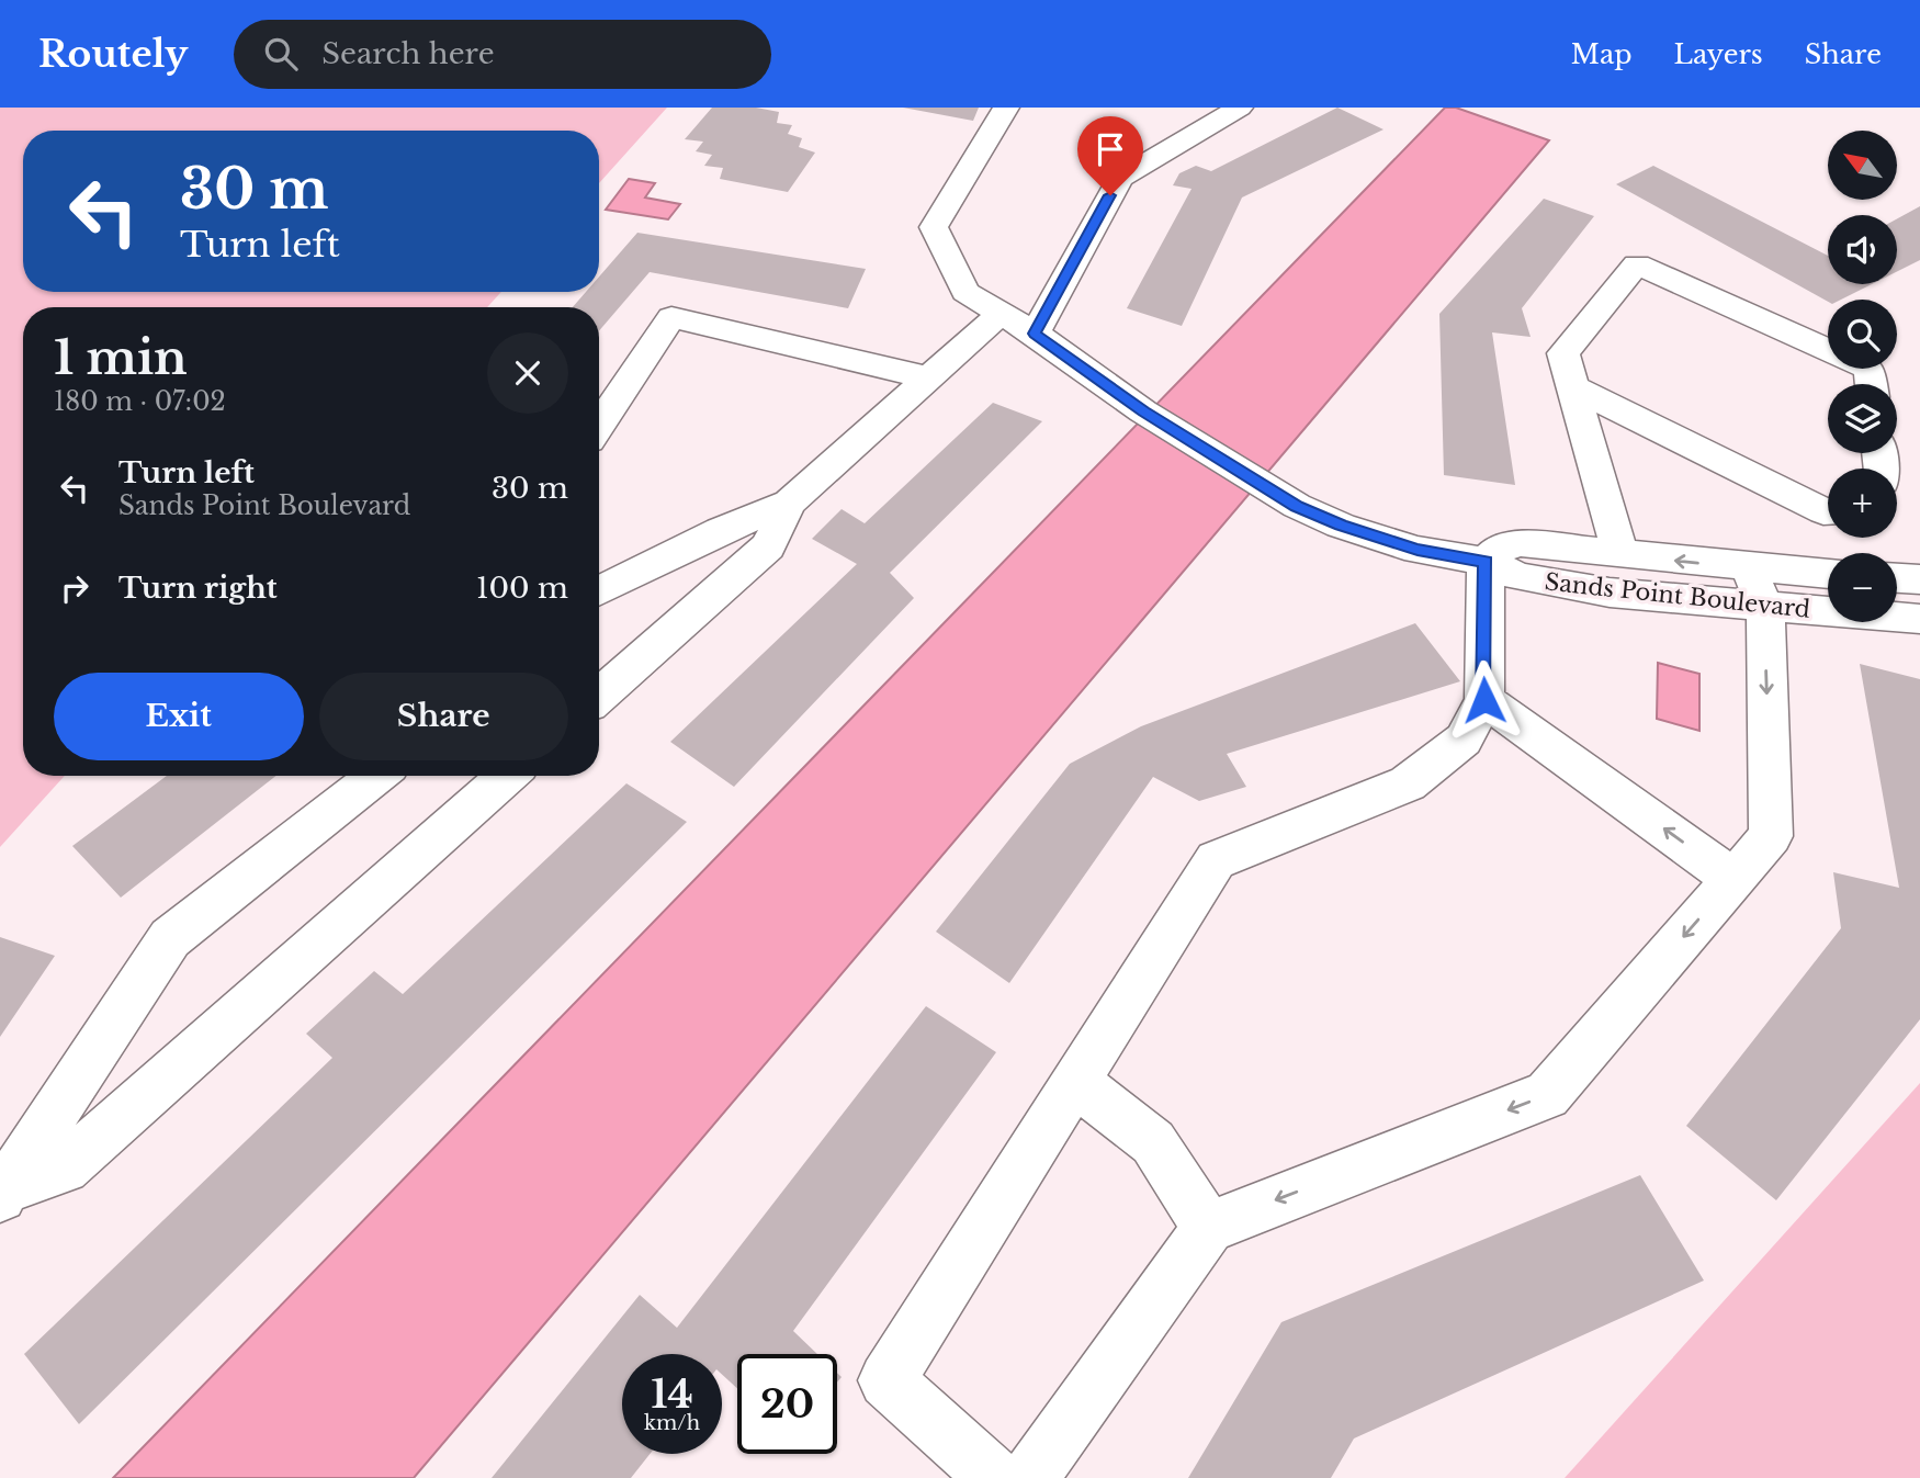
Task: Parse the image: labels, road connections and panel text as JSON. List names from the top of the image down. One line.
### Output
{"streets":{"lane":["Sands Point Boulevard"]},"north":"top left","page":{"header":"Routely","search":"Search here","nav":["Map","Layers","Share"],"map_buttons":["+","−"],"turn":["30 m","Turn left"],"heading":["1 min","180 m · 07:02"],"list":[{"name":"Turn left","note":"Sands Point Boulevard","value":"30 m"},{"name":"Turn right","value":"100 m"}],"buttons":["Exit","Share"],"speed":"14 km/h","limit":"20"}}
